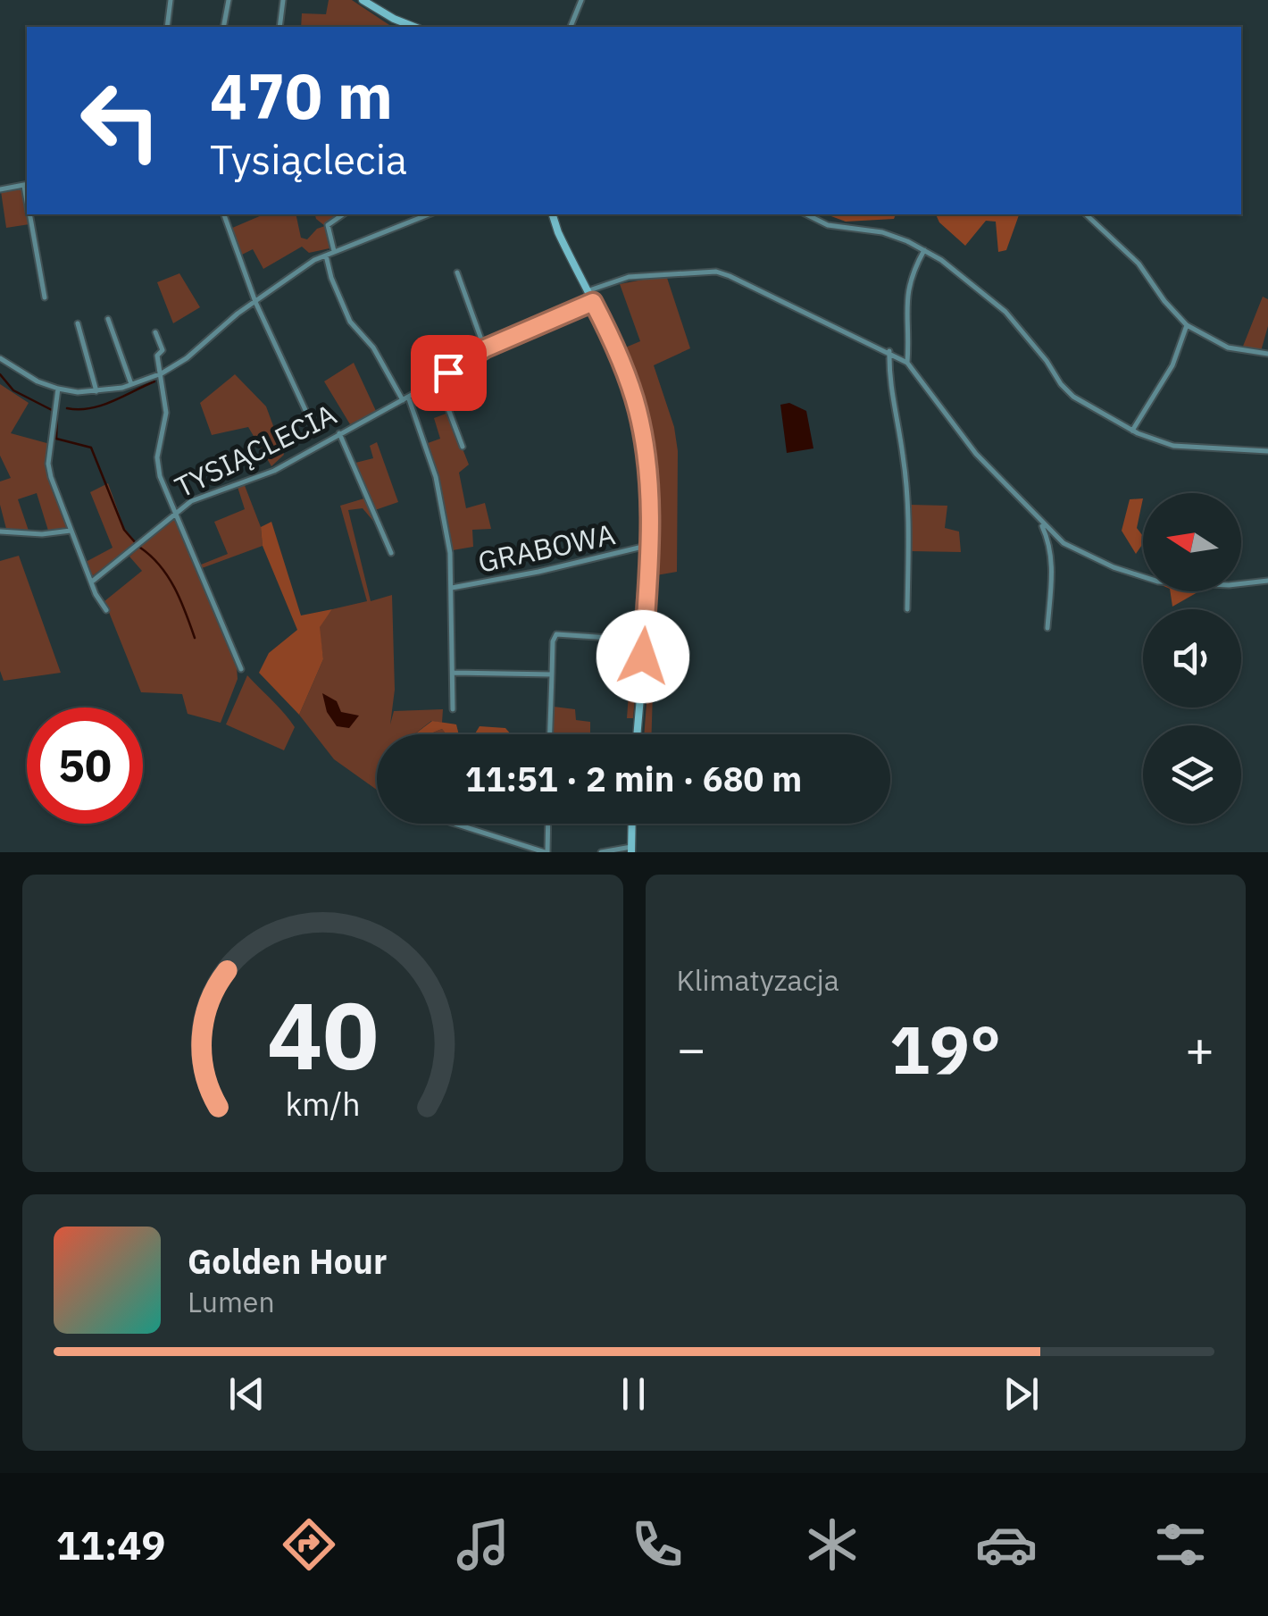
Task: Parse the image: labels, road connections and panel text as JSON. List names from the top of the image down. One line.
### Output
{"streets":{"street":["TYSIĄCLECIA","GRABOWA"]},"crossings":[["TYSIĄCLECIA","GRABOWA"]],"north":"left","page":{"turn":["470 m","Tysiąclecia"],"limit":"50","trip":"11:51 · 2 min · 680 m","tile":"Klimatyzacja","heat":["−","19°","+"],"song":["Golden Hour","Lumen"],"tabs":"11:49","gauge":["40","km/h"]}}
